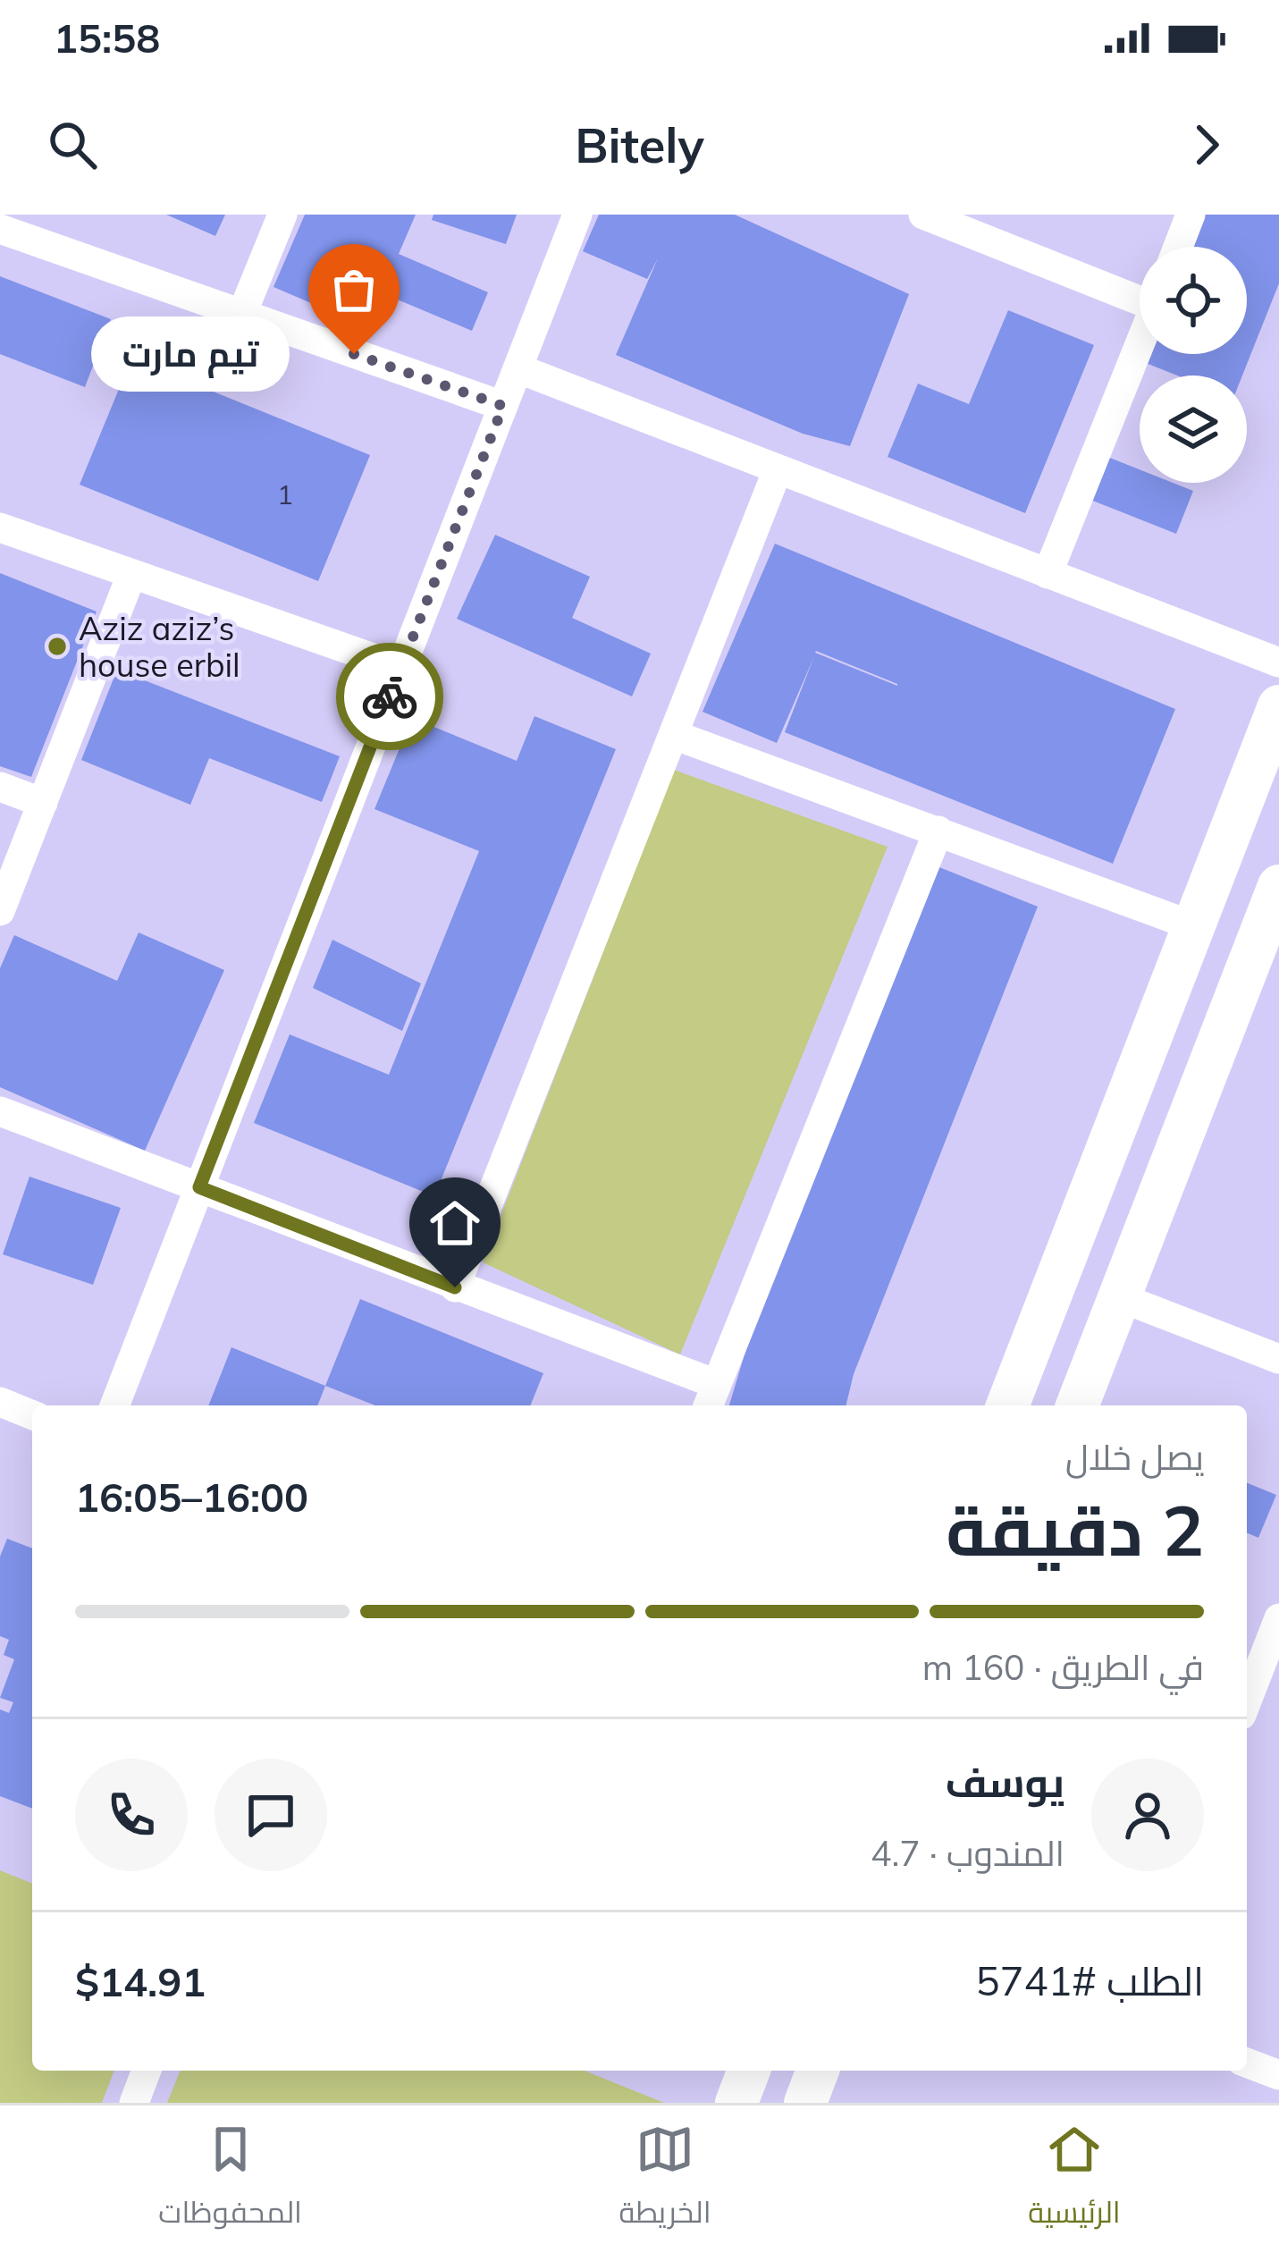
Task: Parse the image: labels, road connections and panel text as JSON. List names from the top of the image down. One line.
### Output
{"places":["تيم مارت","Aziz aziz’s house erbil"],"house_numbers":["1"],"page":{"status":"15:58","header":"Bitely","bubble":"تيم مارت","heading":["2 دقيقة","يصل خلال","16:00–16:05"],"panel":["يوسف","المندوب · 4.7","الطلب #5741","$14.91"],"bar":"في الطريق · 160 m","tabs":["الرئيسية","الخريطة","المحفوظات"]}}
